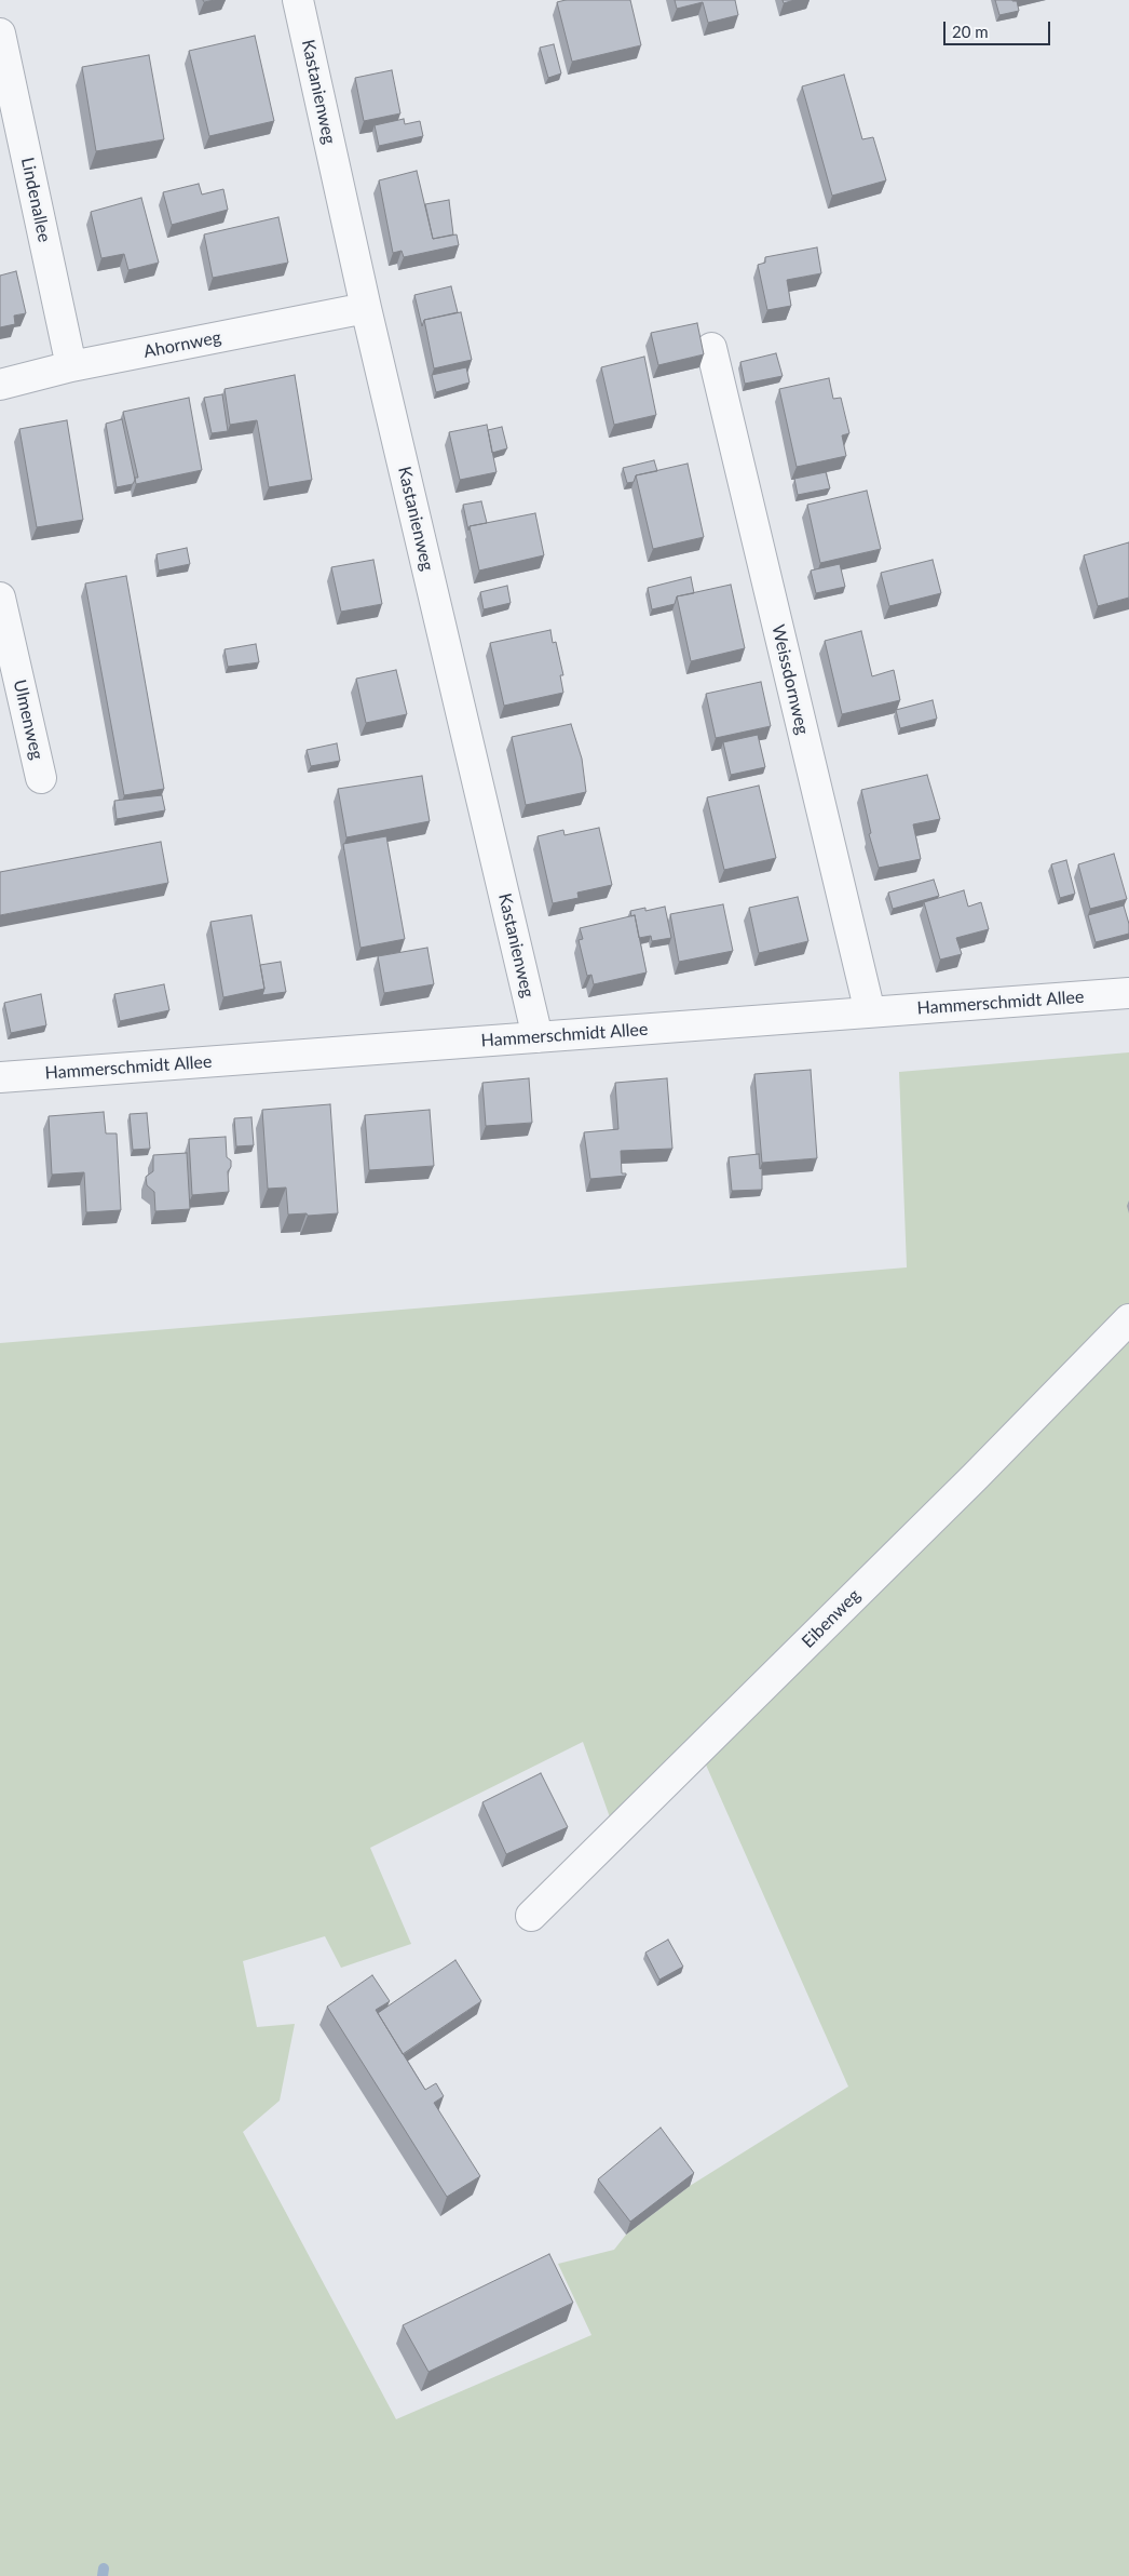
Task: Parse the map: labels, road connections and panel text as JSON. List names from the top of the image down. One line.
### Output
{"streets":{"street":["Kastanienweg","Lindenallee","Ahornweg","Weissdornweg","Ulmenweg","Hammerschmidt Allee","Eibenweg"]},"crossings":[["Kastanienweg","Ahornweg"],["Kastanienweg","Hammerschmidt Allee"],["Lindenallee","Ahornweg"],["Weissdornweg","Hammerschmidt Allee"]],"scale_bar":"20 m"}
